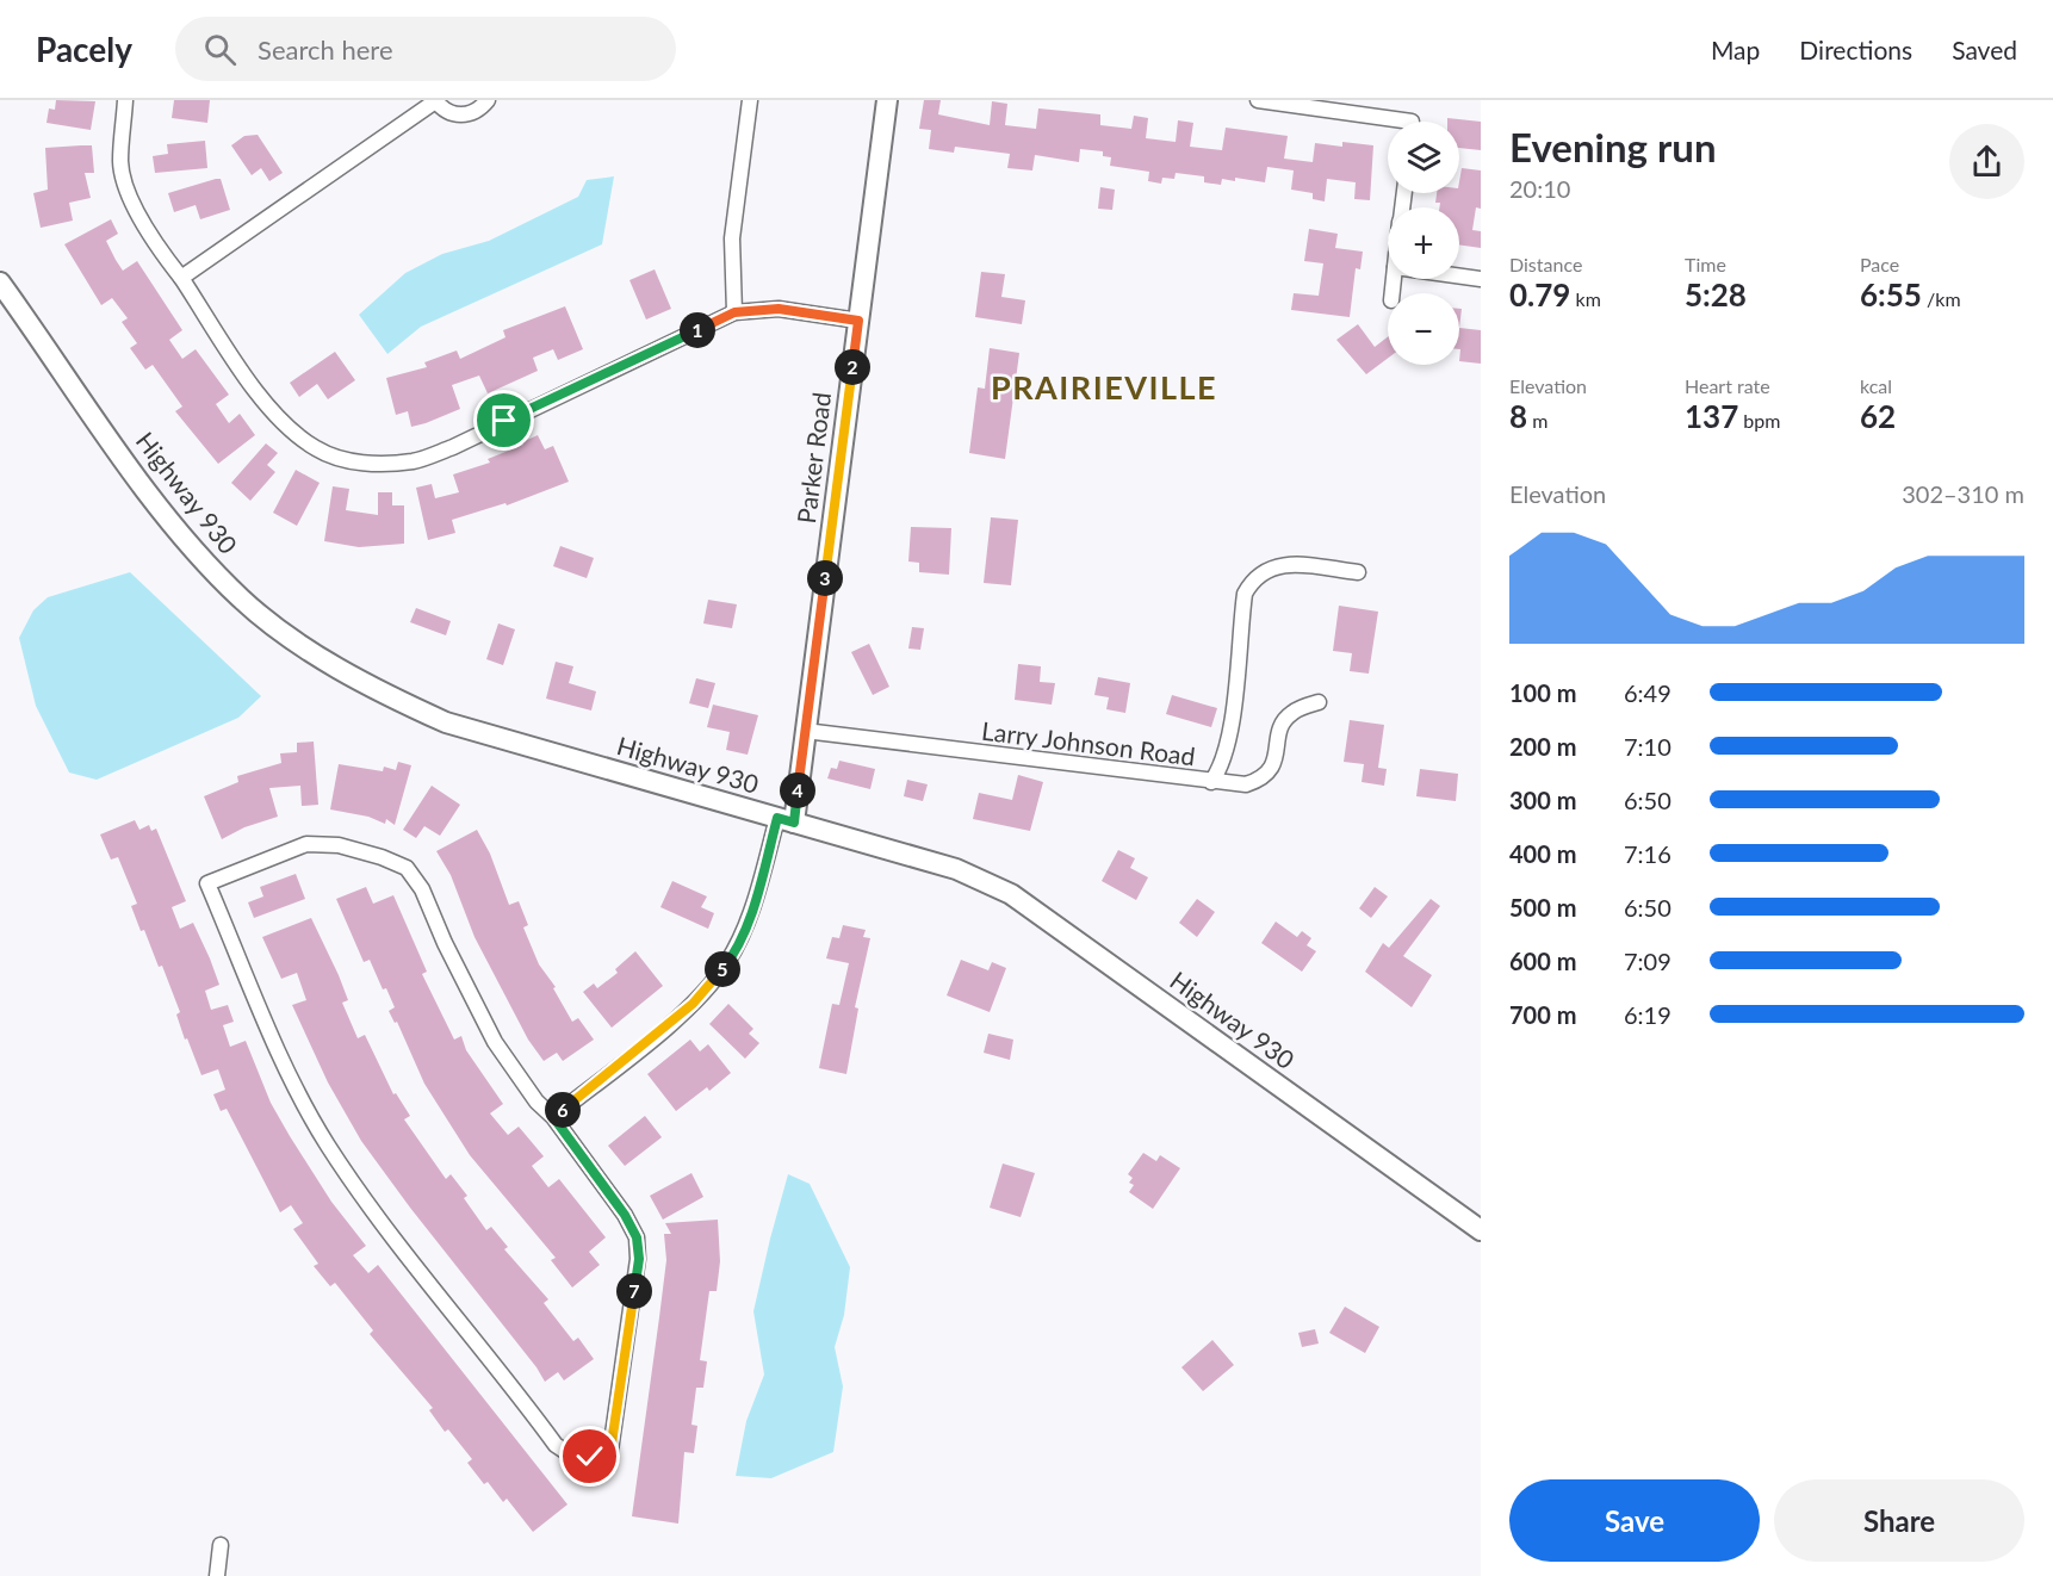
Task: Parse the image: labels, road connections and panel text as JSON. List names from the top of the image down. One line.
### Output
{"streets":{"street":["Parker Road","Highway 930","Larry Johnson Road"]},"crossings":[["Parker Road","Highway 930"],["Parker Road","Larry Johnson Road"]],"districts":["PRAIRIEVILLE"],"page":{"header":"Pacely","search":"Search here","nav":["Map","Directions","Saved"],"heading":["Evening run","20:10"],"map_buttons":["+","−"],"stats":[["Distance","0.79 km"],["Time","5:28"],["Pace","6:55 /km"],["Elevation","8 m"],["Heart rate","137 bpm"],["kcal","62"]],"pins":["1","2","3","4","5","6","7"],"chart":["Elevation","302–310 m"],"list":[{"name":"100 m","note":"6:49"},{"name":"200 m","note":"7:10"},{"name":"300 m","note":"6:50"},{"name":"400 m","note":"7:16"},{"name":"500 m","note":"6:50"},{"name":"600 m","note":"7:09"},{"name":"700 m","note":"6:19"}],"buttons":["Save","Share"]}}
